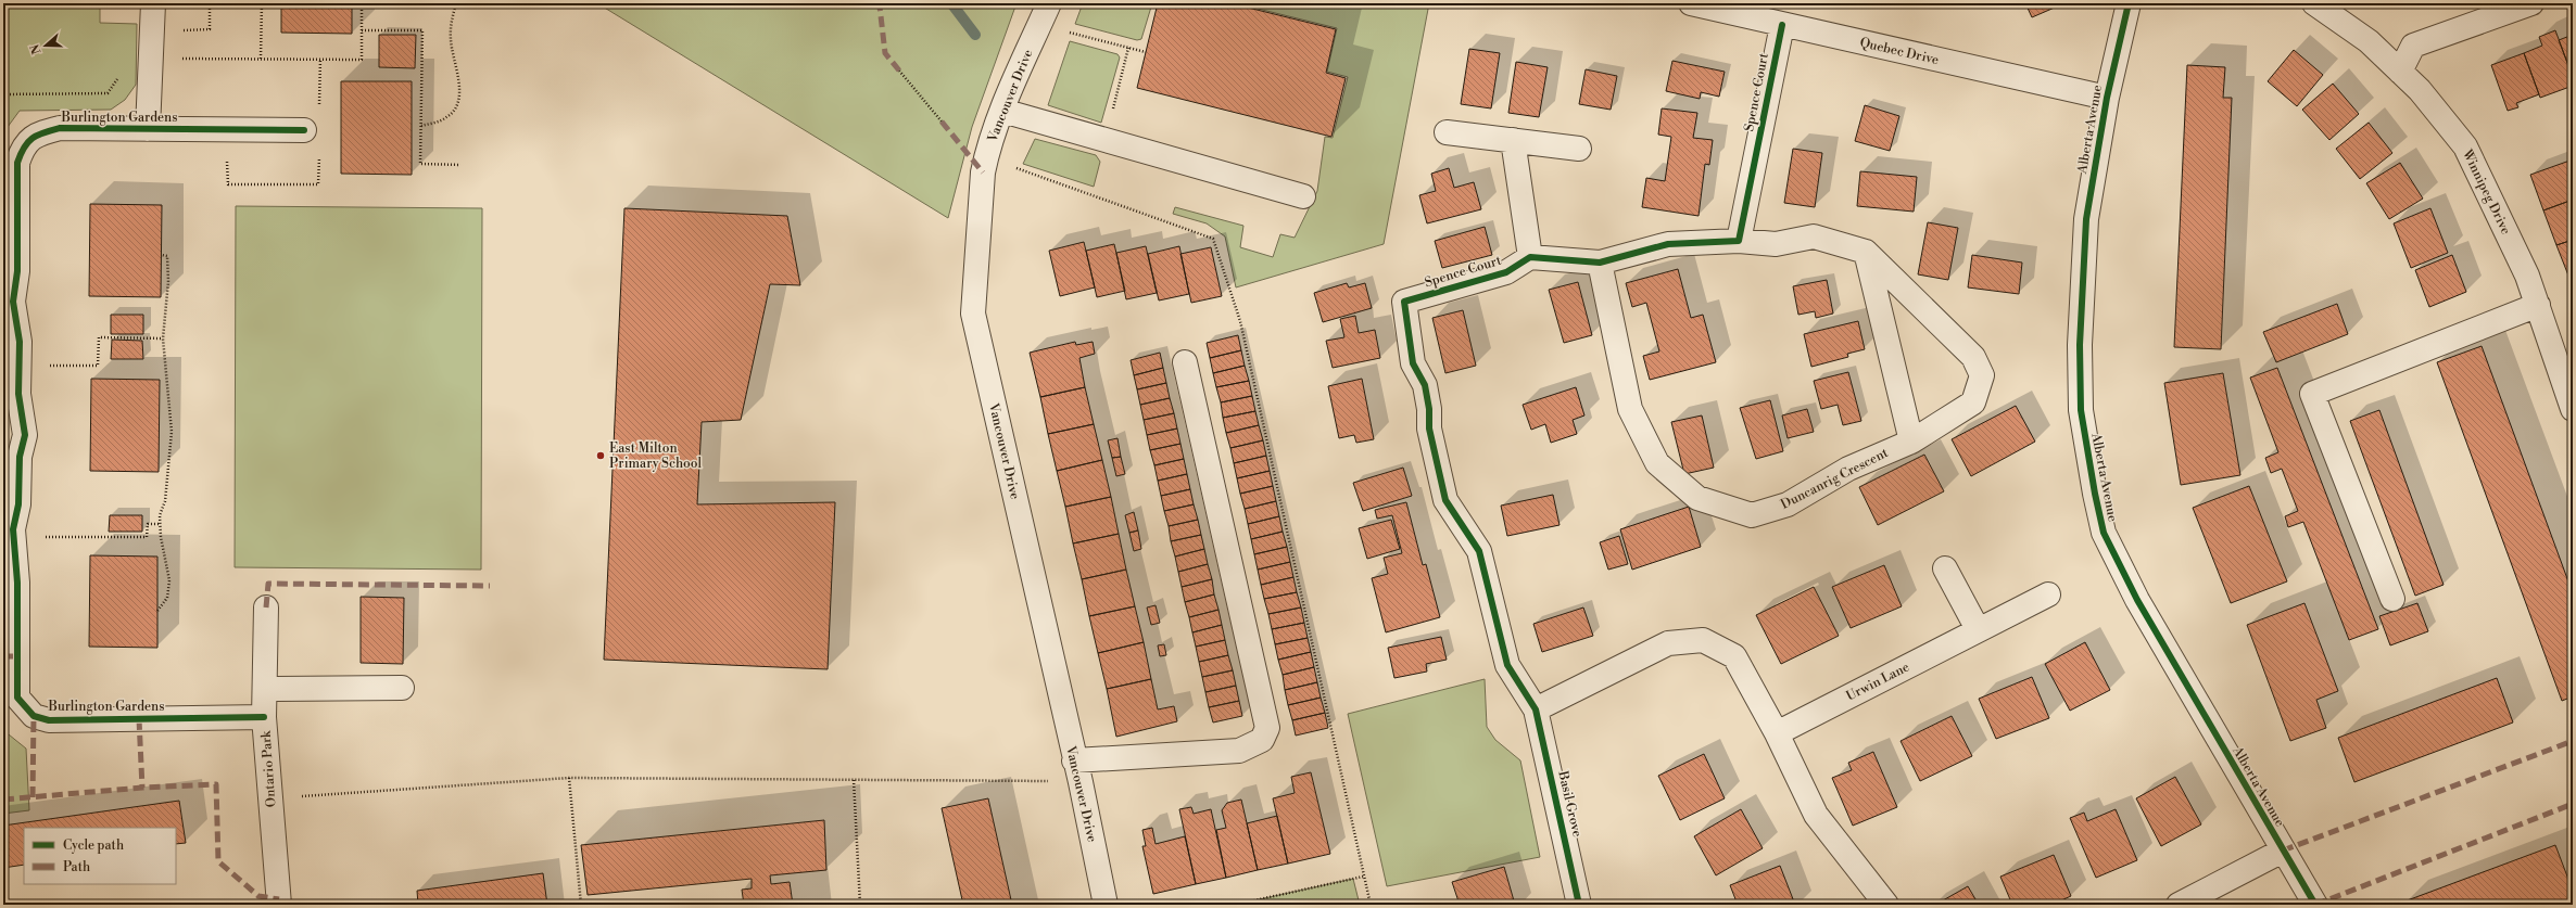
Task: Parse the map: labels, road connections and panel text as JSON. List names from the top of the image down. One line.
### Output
{"streets":{"street":["Quebec Drive","Spence Court","Vancouver Drive","Burlington Gardens","Alberta Avenue","Winnipeg Drive","Duncanrig Crescent","Urwin Lane","Ontario Park","Basil Grove"]},"crossings":[["Quebec Drive","Spence Court"],["Quebec Drive","Alberta Avenue"],["Spence Court","Basil Grove"],["Burlington Gardens","Ontario Park"]],"places":["East Milton Primary School"],"legend":["Cycle path","Path"],"north":"left"}
